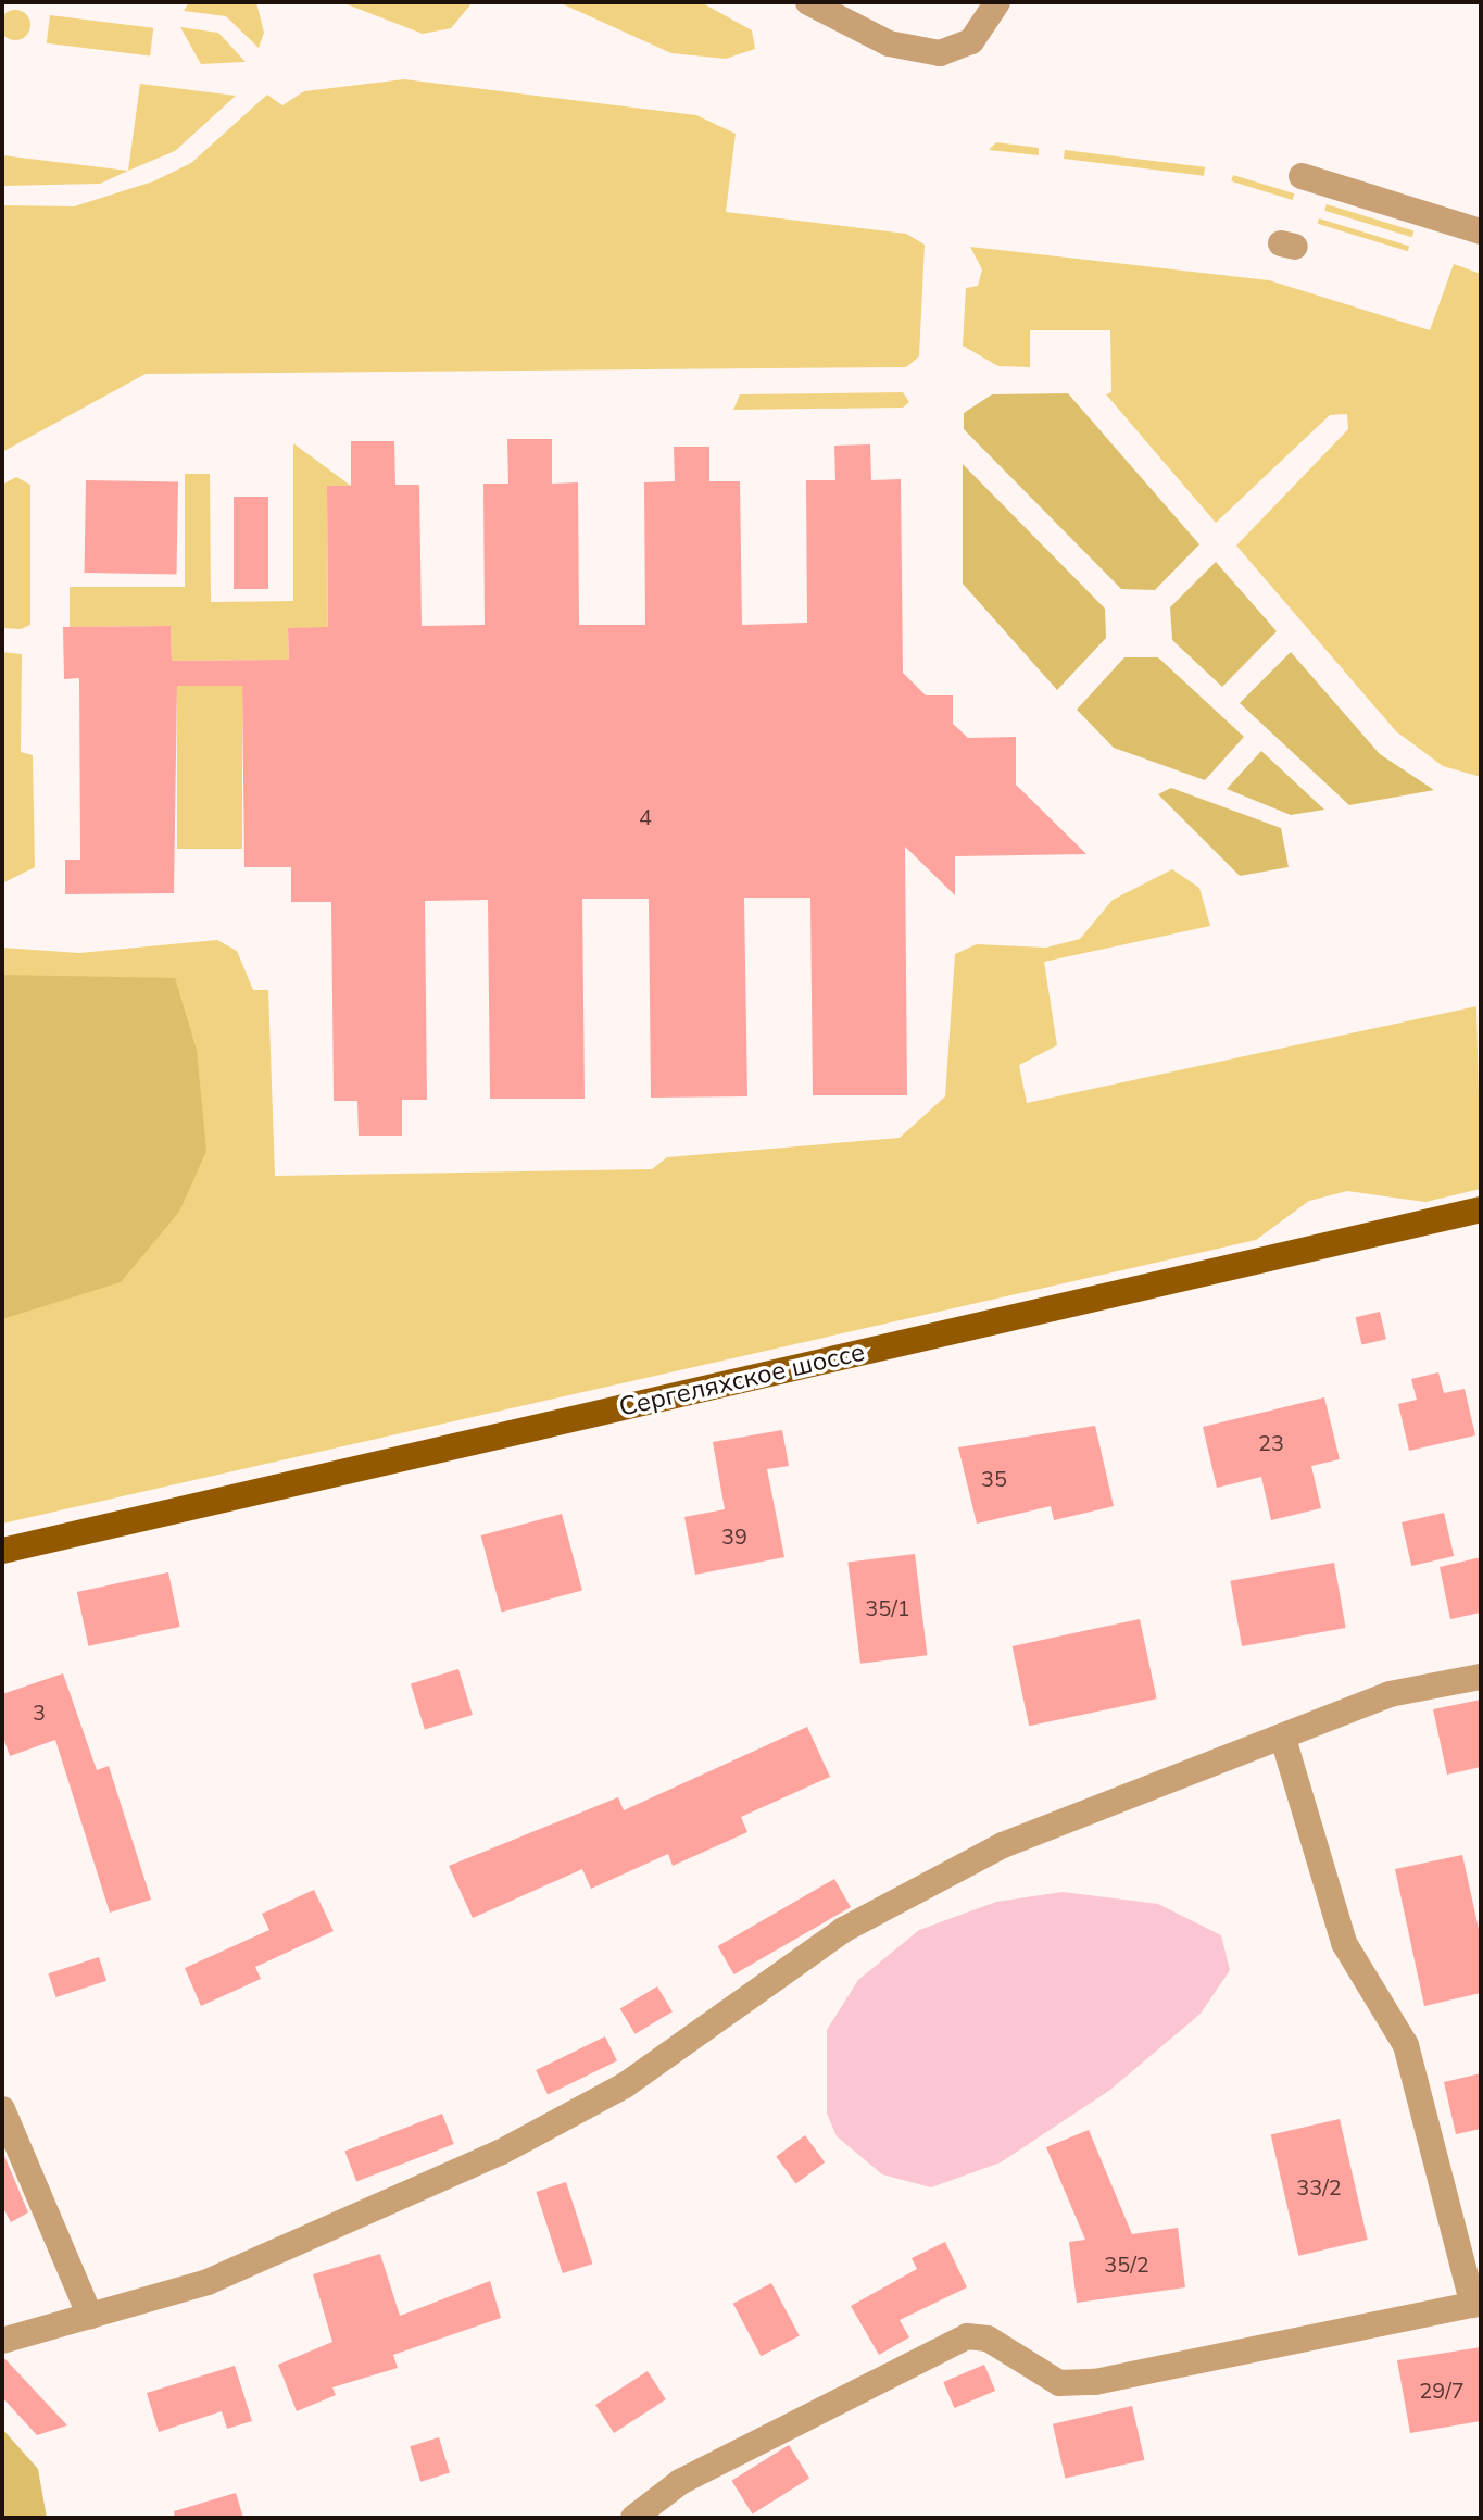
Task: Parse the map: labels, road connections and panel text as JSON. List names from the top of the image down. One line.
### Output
{"streets":{"main road":["Сергеляхское шоссе"]},"house_numbers":["4","23","35","39","35/1","3","33/2","35/2","29/7"]}
